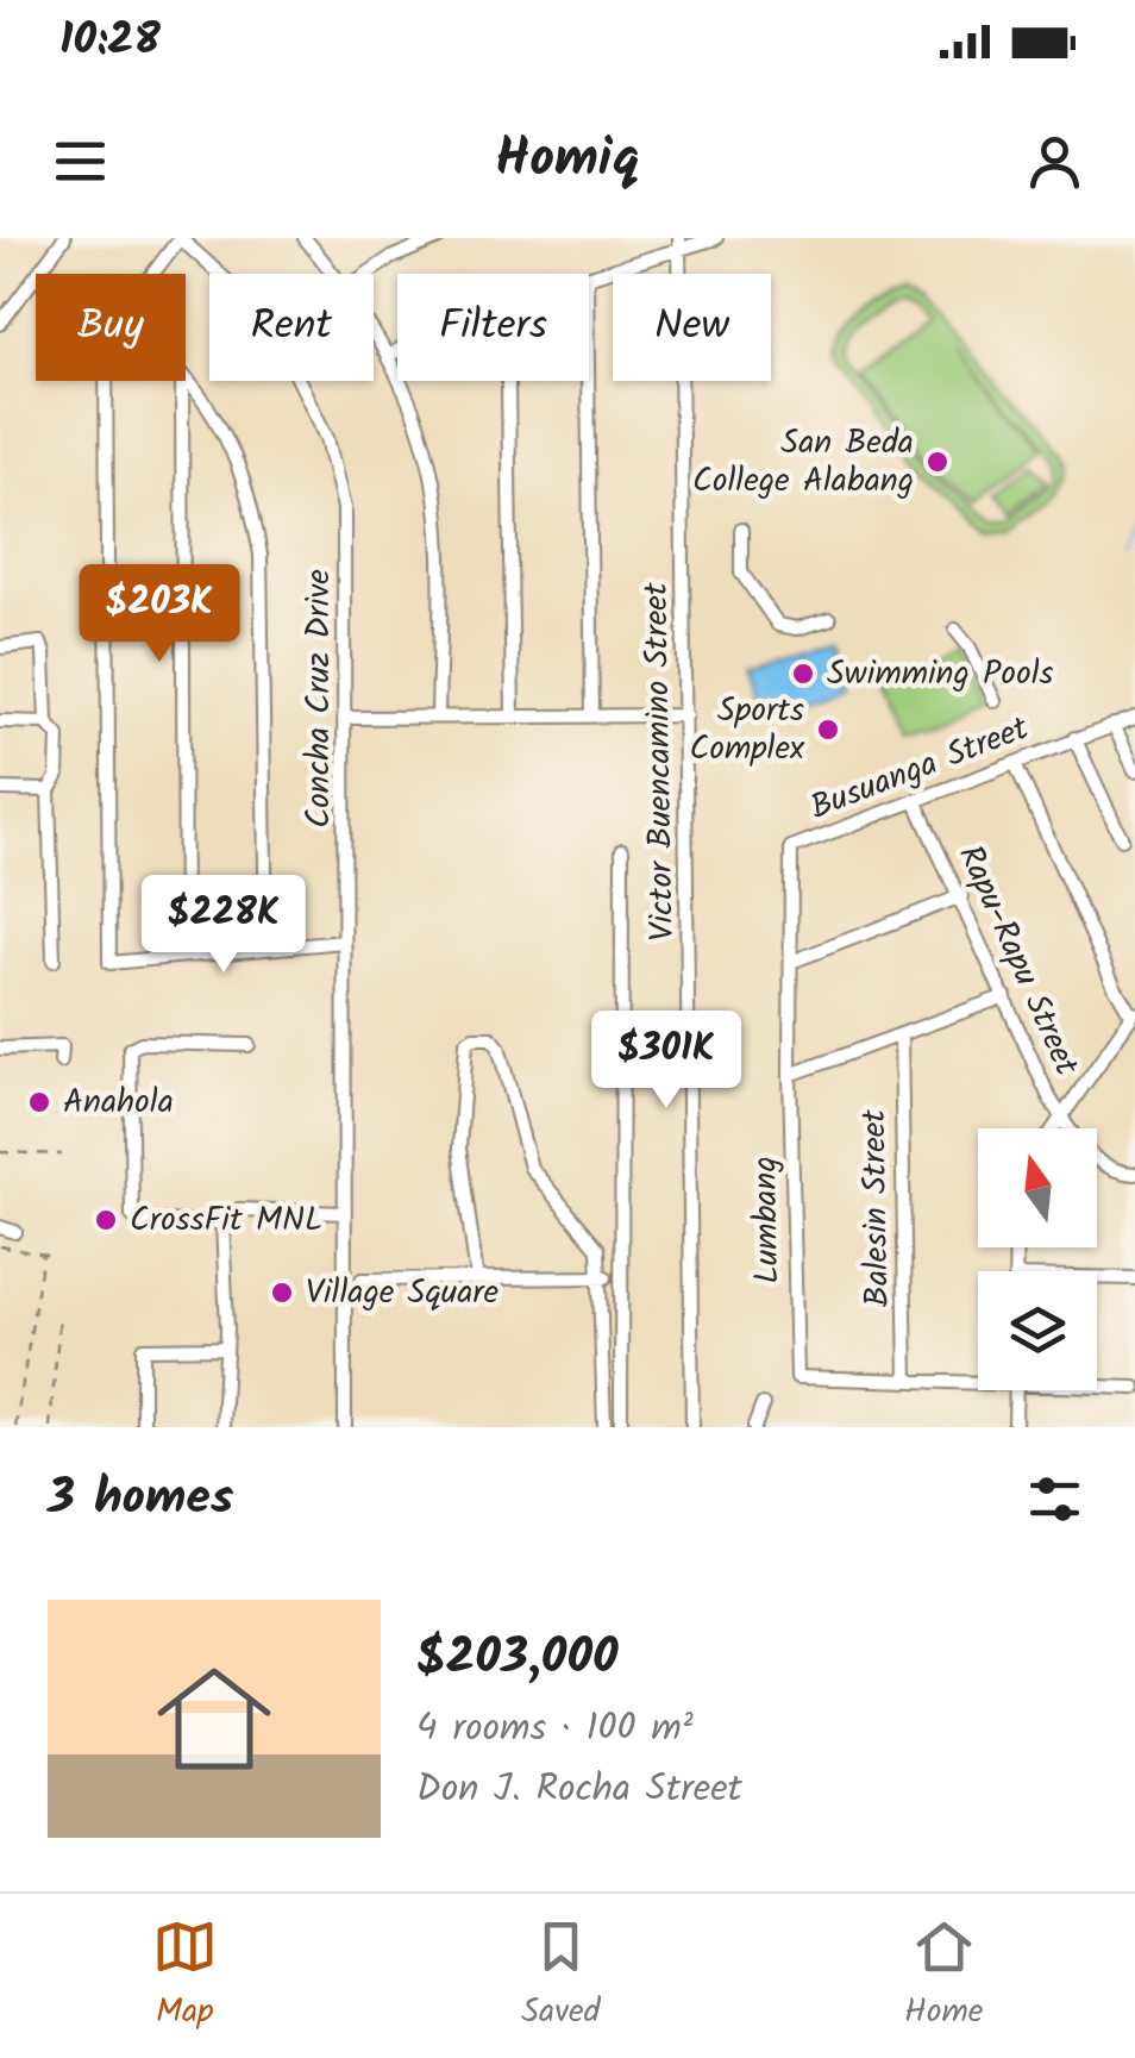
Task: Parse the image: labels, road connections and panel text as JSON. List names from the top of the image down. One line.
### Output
{"streets":{"street":["Concha Cruz Drive","Victor Buencamino Street","Busuanga Street","Rapu-Rapu Street","Balesin Street","Lumbang"]},"crossings":[["Busuanga Street","Rapu-Rapu Street"],["Busuanga Street","Lumbang"],["Balesin Street","Lumbang"]],"places":["San Beda College Alabang","Swimming Pools","Sports Complex","Anahola","CrossFit MNL","Village Square"],"north":"top","page":{"status":"10:28","header":"Homiq","chip":["Buy","Rent","Filters","New"],"price":["$203K","$228K","$301K"],"heading":"3 homes","list":[{"name":"$203,000","note":"4 rooms · 100 m² · Don J. Rocha Street"}],"tabs":["Map","Saved","Home"]}}
